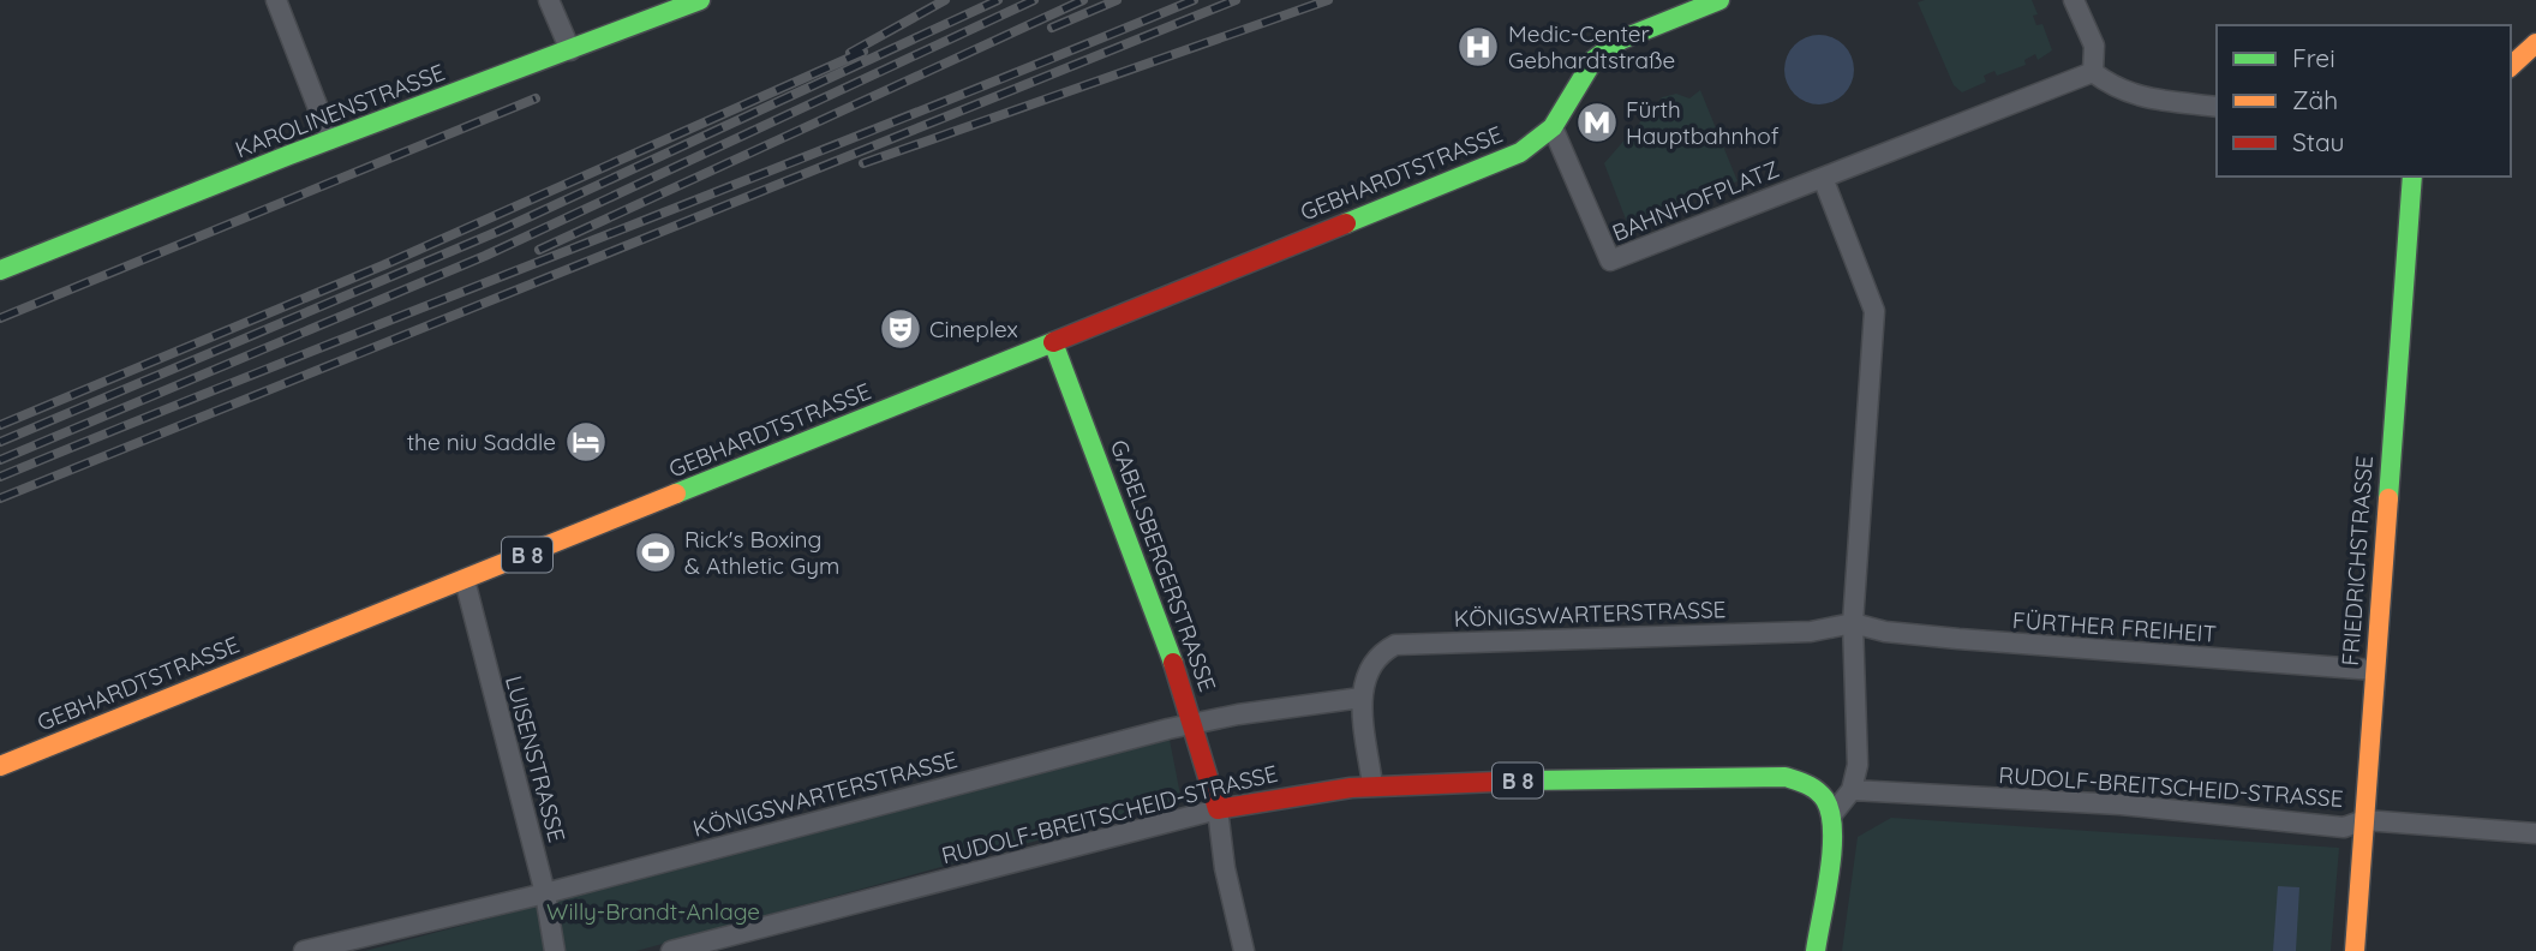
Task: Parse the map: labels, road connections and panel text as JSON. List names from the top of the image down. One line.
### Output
{"streets":{"main road":["KAROLINENSTRASSE","GEBHARDTSTRASSE","B 8","FRIEDRICHSTRASSE","GABELSBERGERSTRASSE","RUDOLF-BREITSCHEID-STRASSE"],"street":["BAHNHOFPLATZ","KÖNIGSWARTERSTRASSE","FÜRTHER FREIHEIT","LUISENSTRASSE"]},"crossings":[["GEBHARDTSTRASSE","BAHNHOFPLATZ"],["GEBHARDTSTRASSE","GABELSBERGERSTRASSE"],["GEBHARDTSTRASSE","LUISENSTRASSE"],["FRIEDRICHSTRASSE","FÜRTHER FREIHEIT"],["FRIEDRICHSTRASSE","RUDOLF-BREITSCHEID-STRASSE"],["GABELSBERGERSTRASSE","KÖNIGSWARTERSTRASSE"],["GABELSBERGERSTRASSE","RUDOLF-BREITSCHEID-STRASSE"],["KÖNIGSWARTERSTRASSE","FÜRTHER FREIHEIT"],["KÖNIGSWARTERSTRASSE","LUISENSTRASSE"],["KÖNIGSWARTERSTRASSE","RUDOLF-BREITSCHEID-STRASSE"]],"parks":["Willy-Brandt-Anlage"],"places":{"hospital":["Medic-Center Gebhardtstraße"],"metro station":["Fürth Hauptbahnhof"],"theatre":["Cineplex"],"hotel":["the niu Saddle"],"sports":["Rick's Boxing & Athletic Gym"]},"legend":["Frei","Zäh","Stau"]}
